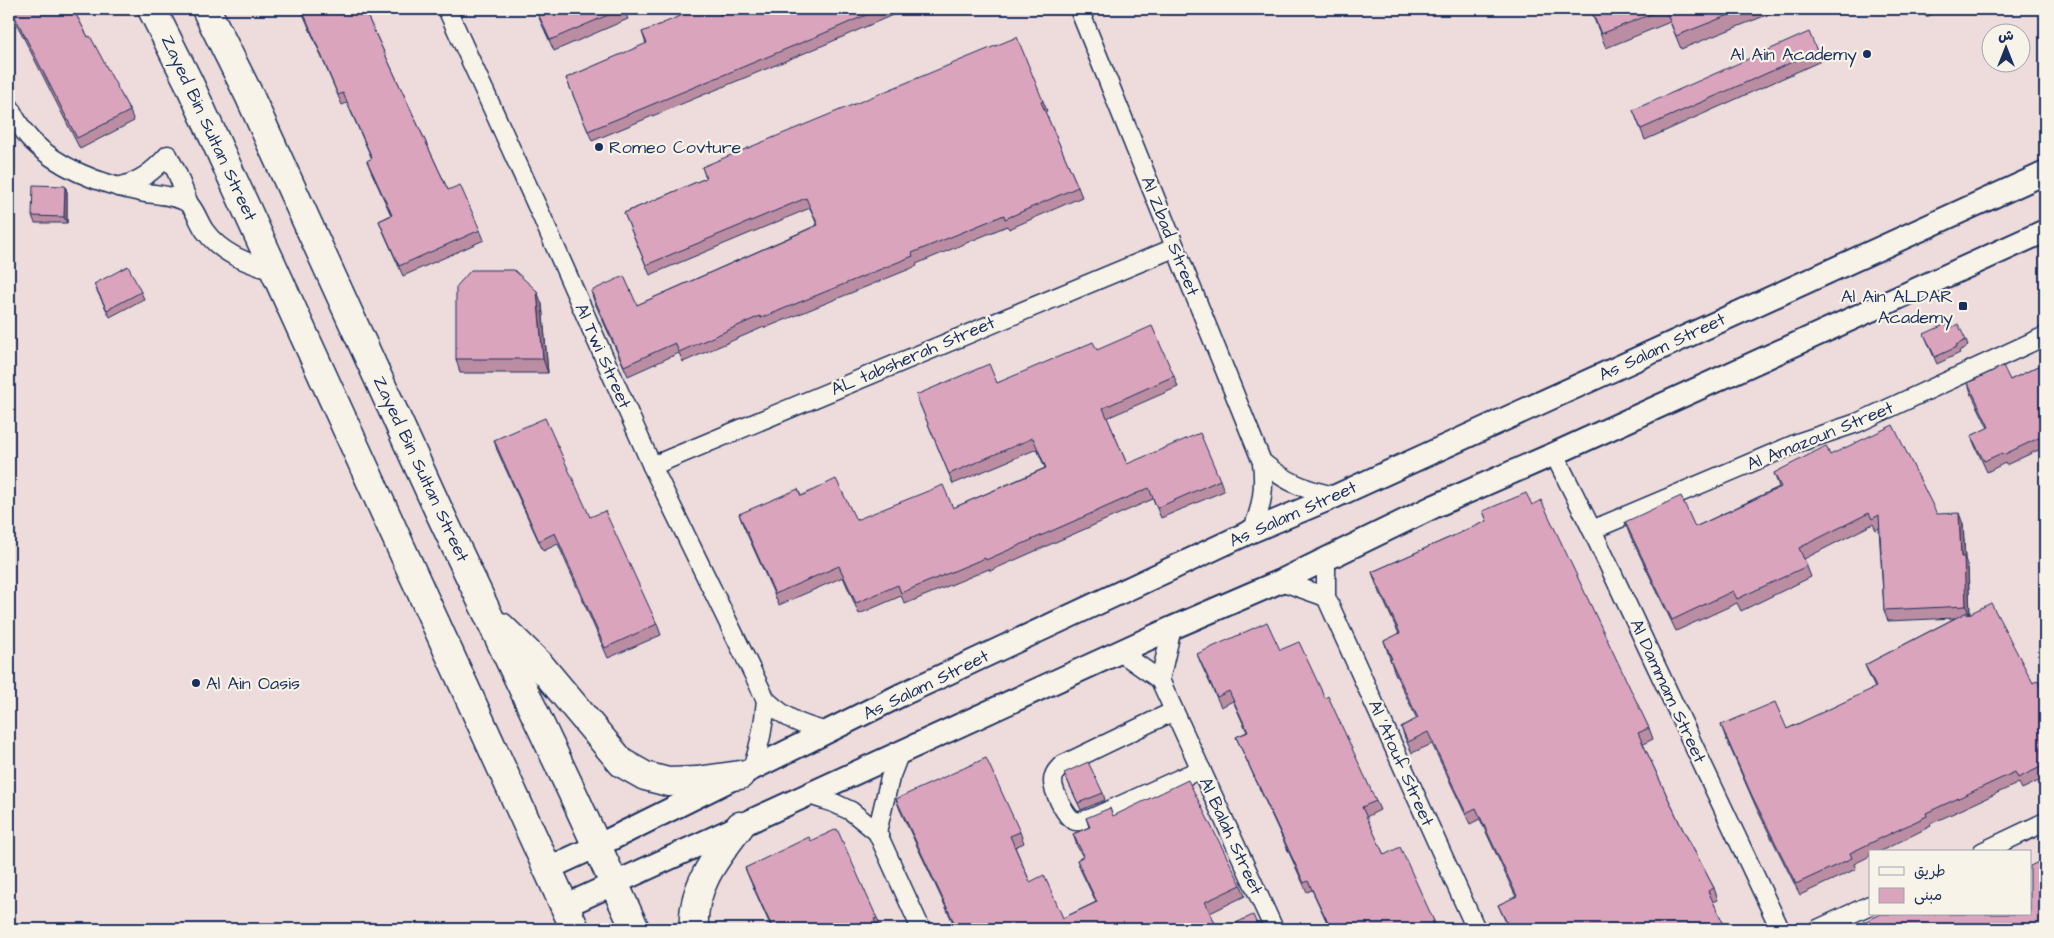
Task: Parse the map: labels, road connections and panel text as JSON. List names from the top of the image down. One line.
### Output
{"streets":{"highway":["Zayed Bin Sultan Street"],"street":["Al Zbad Street","As Salam Street","Al Twi Street","AL tabsherah Street","Al Amazoun Street","Al Dammam Street","Al 'Atouf Street","Al Balah Street"]},"crossings":[["Zayed Bin Sultan Street","As Salam Street"],["Al Zbad Street","As Salam Street"],["Al Zbad Street","AL tabsherah Street"],["As Salam Street","Al Twi Street"],["Al Twi Street","AL tabsherah Street"],["Al Amazoun Street","Al Dammam Street"]],"places":{"other":["Al Ain Academy","Romeo Covture","Al Ain Oasis"],"transit":["Al Ain ALDAR Academy"]},"legend":["طريق","مبنى"],"north":"top"}
